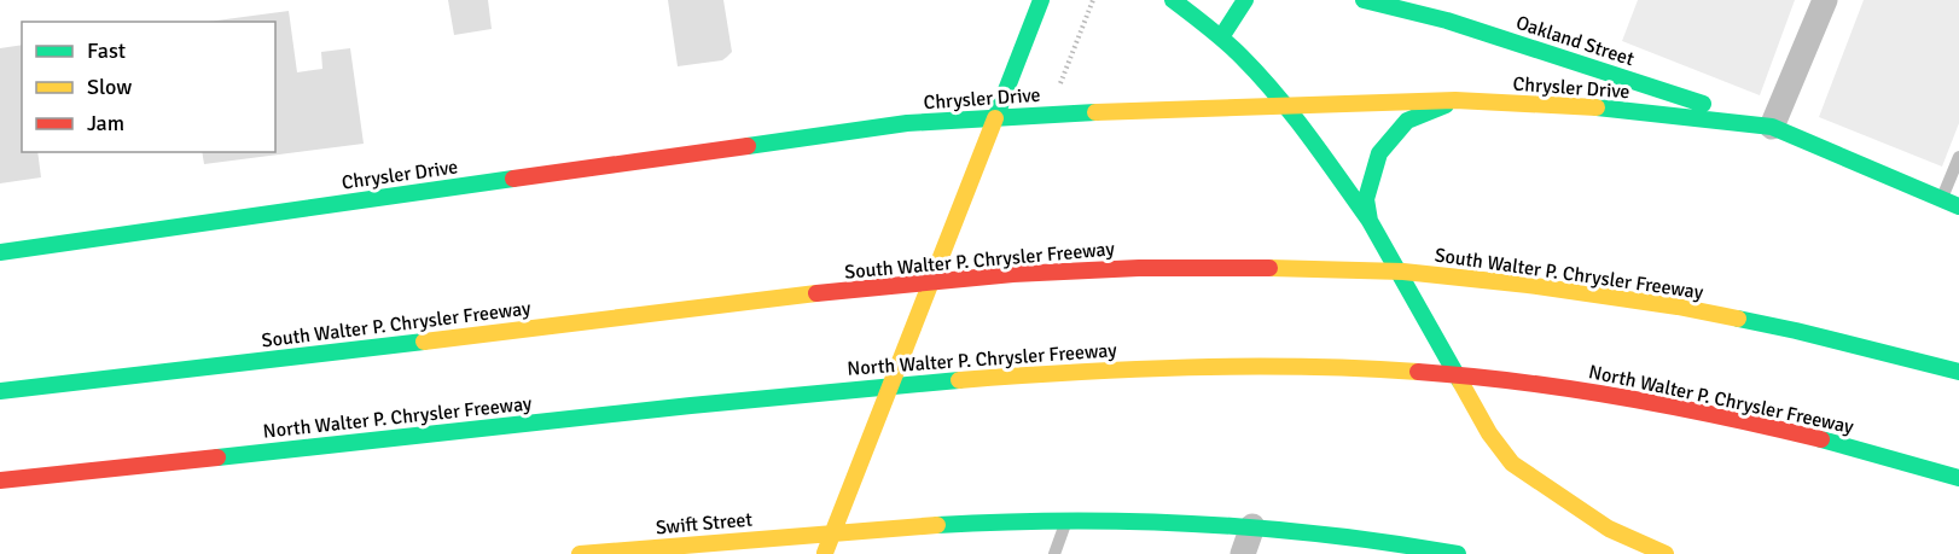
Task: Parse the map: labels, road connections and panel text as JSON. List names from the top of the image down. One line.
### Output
{"streets":{"main road":["Oakland Street","Chrysler Drive","South Walter P. Chrysler Freeway","North Walter P. Chrysler Freeway","Swift Street"]},"crossings":[["Oakland Street","Chrysler Drive"]],"legend":["Fast","Slow","Jam"]}
